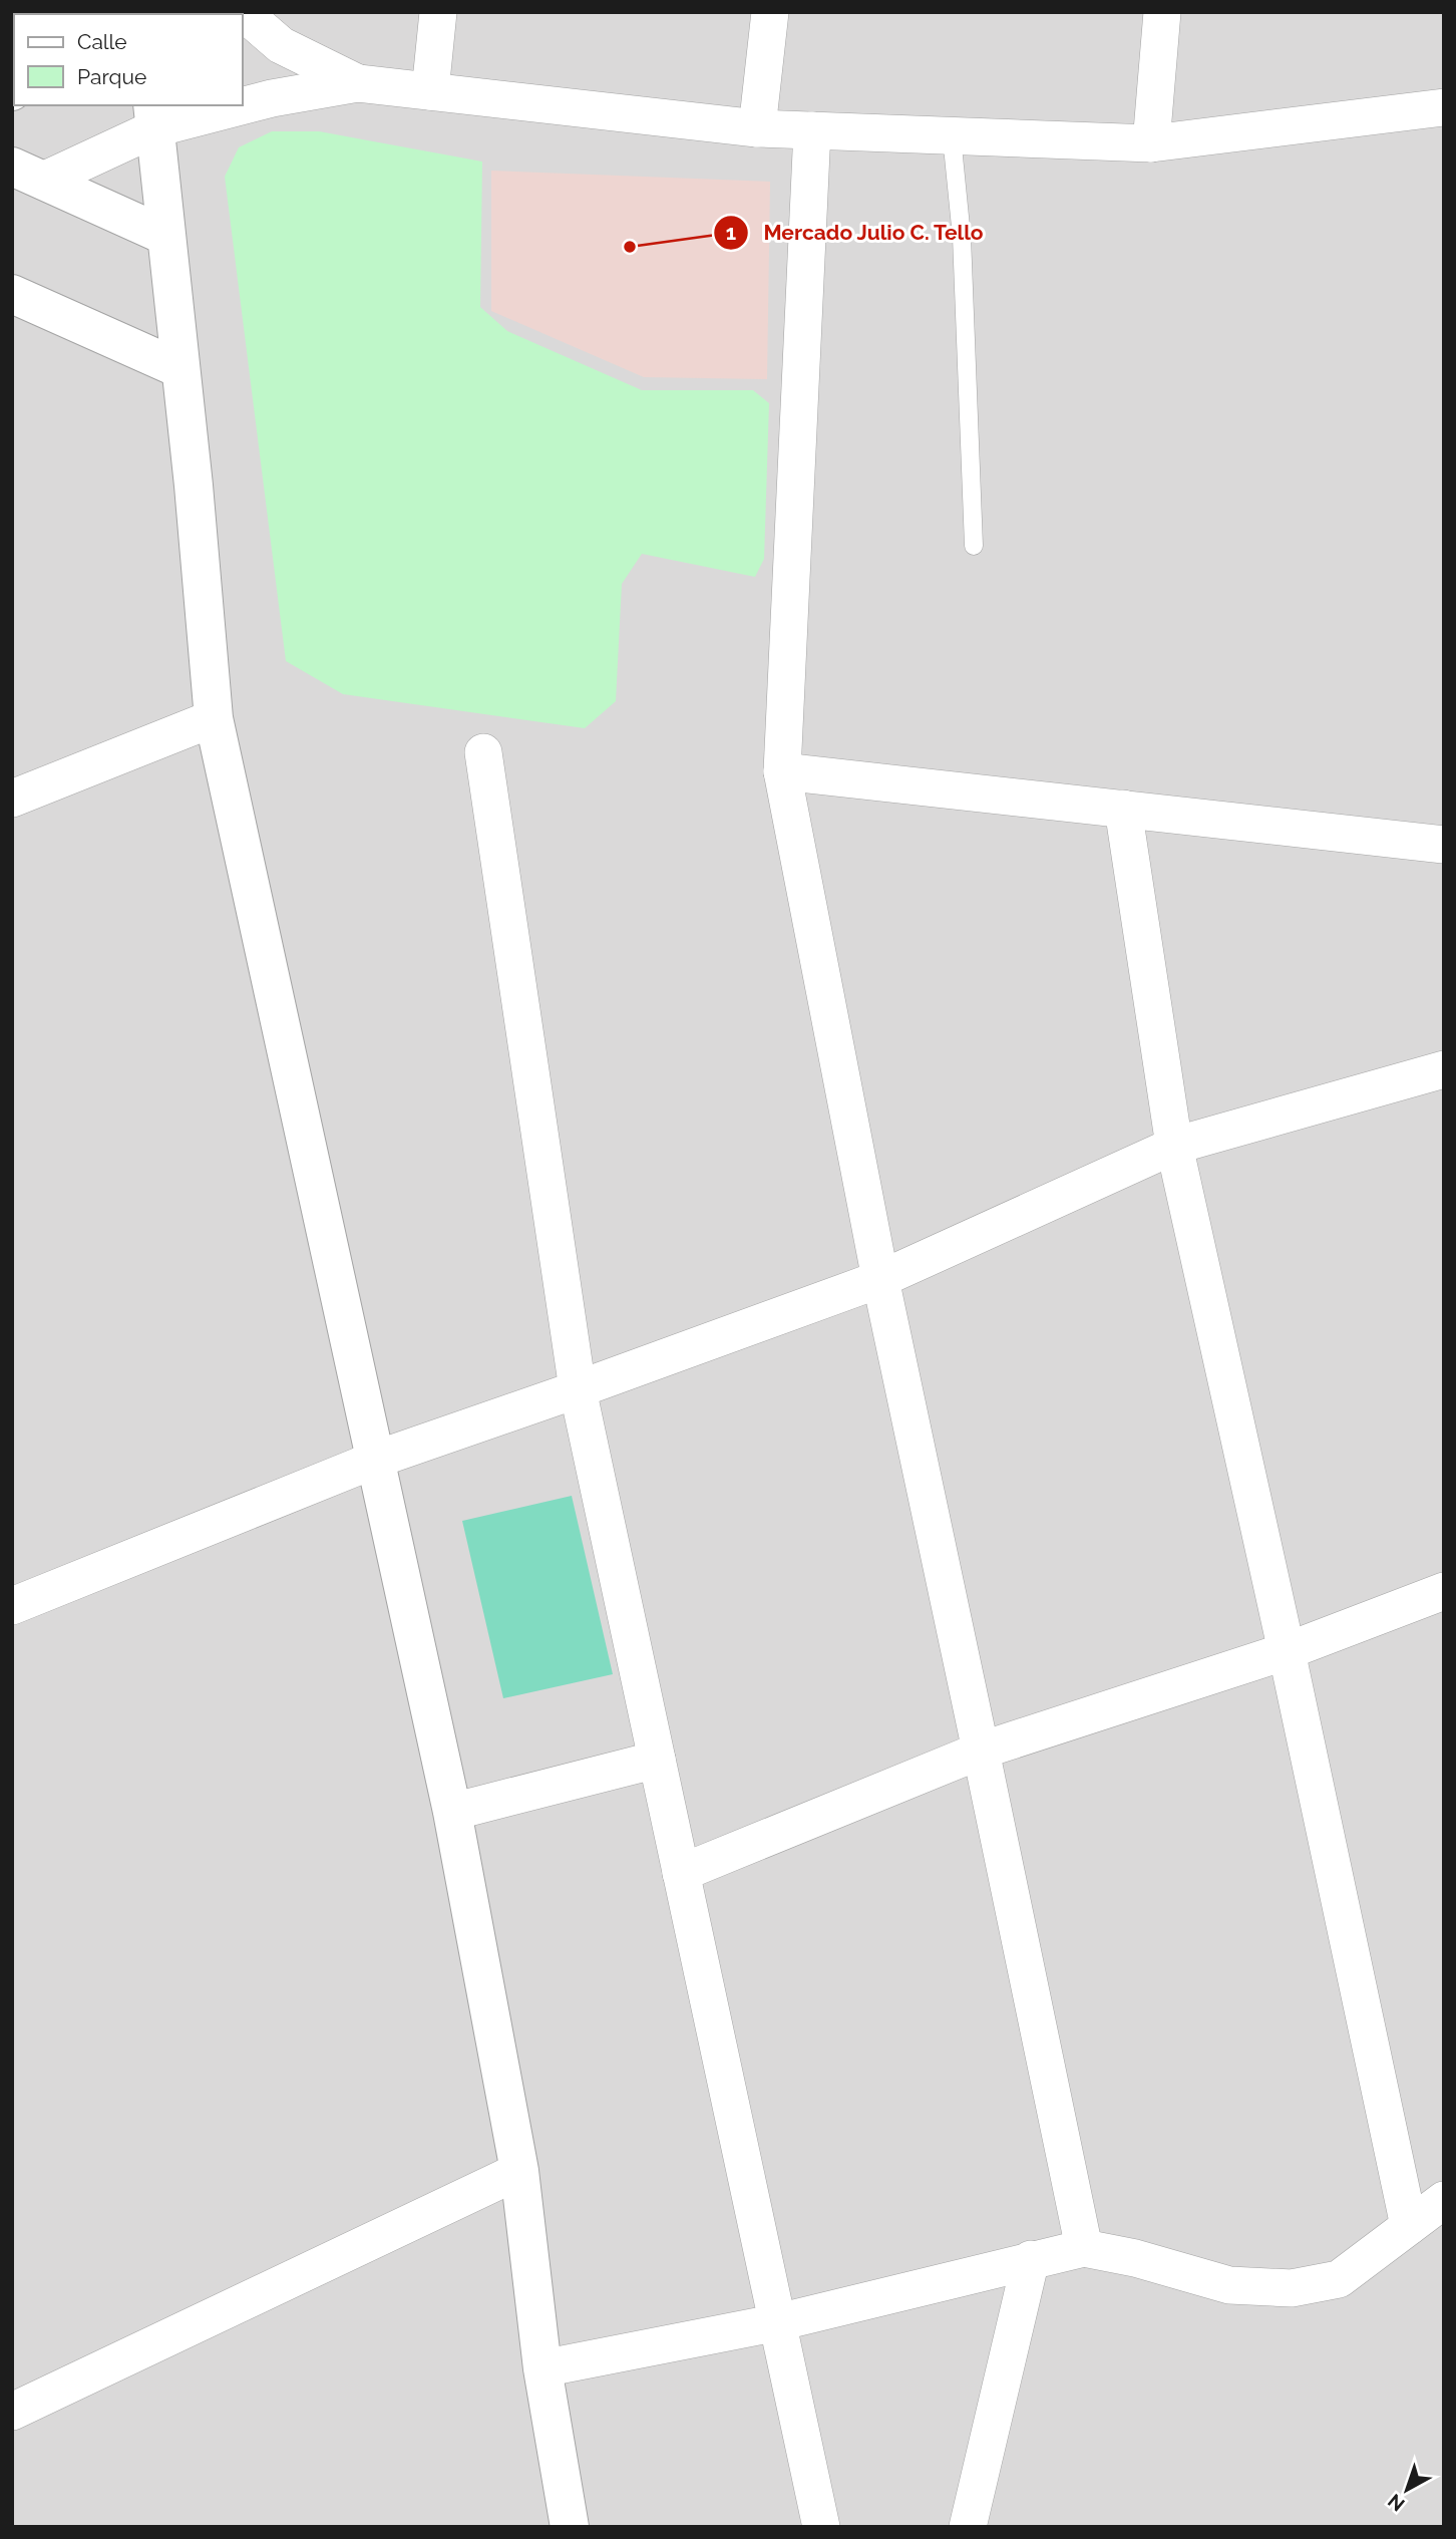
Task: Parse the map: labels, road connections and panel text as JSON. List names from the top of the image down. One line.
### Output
{"places":["Mercado Julio C. Tello"],"legend":["Calle","Parque"],"north":"bottom left"}
